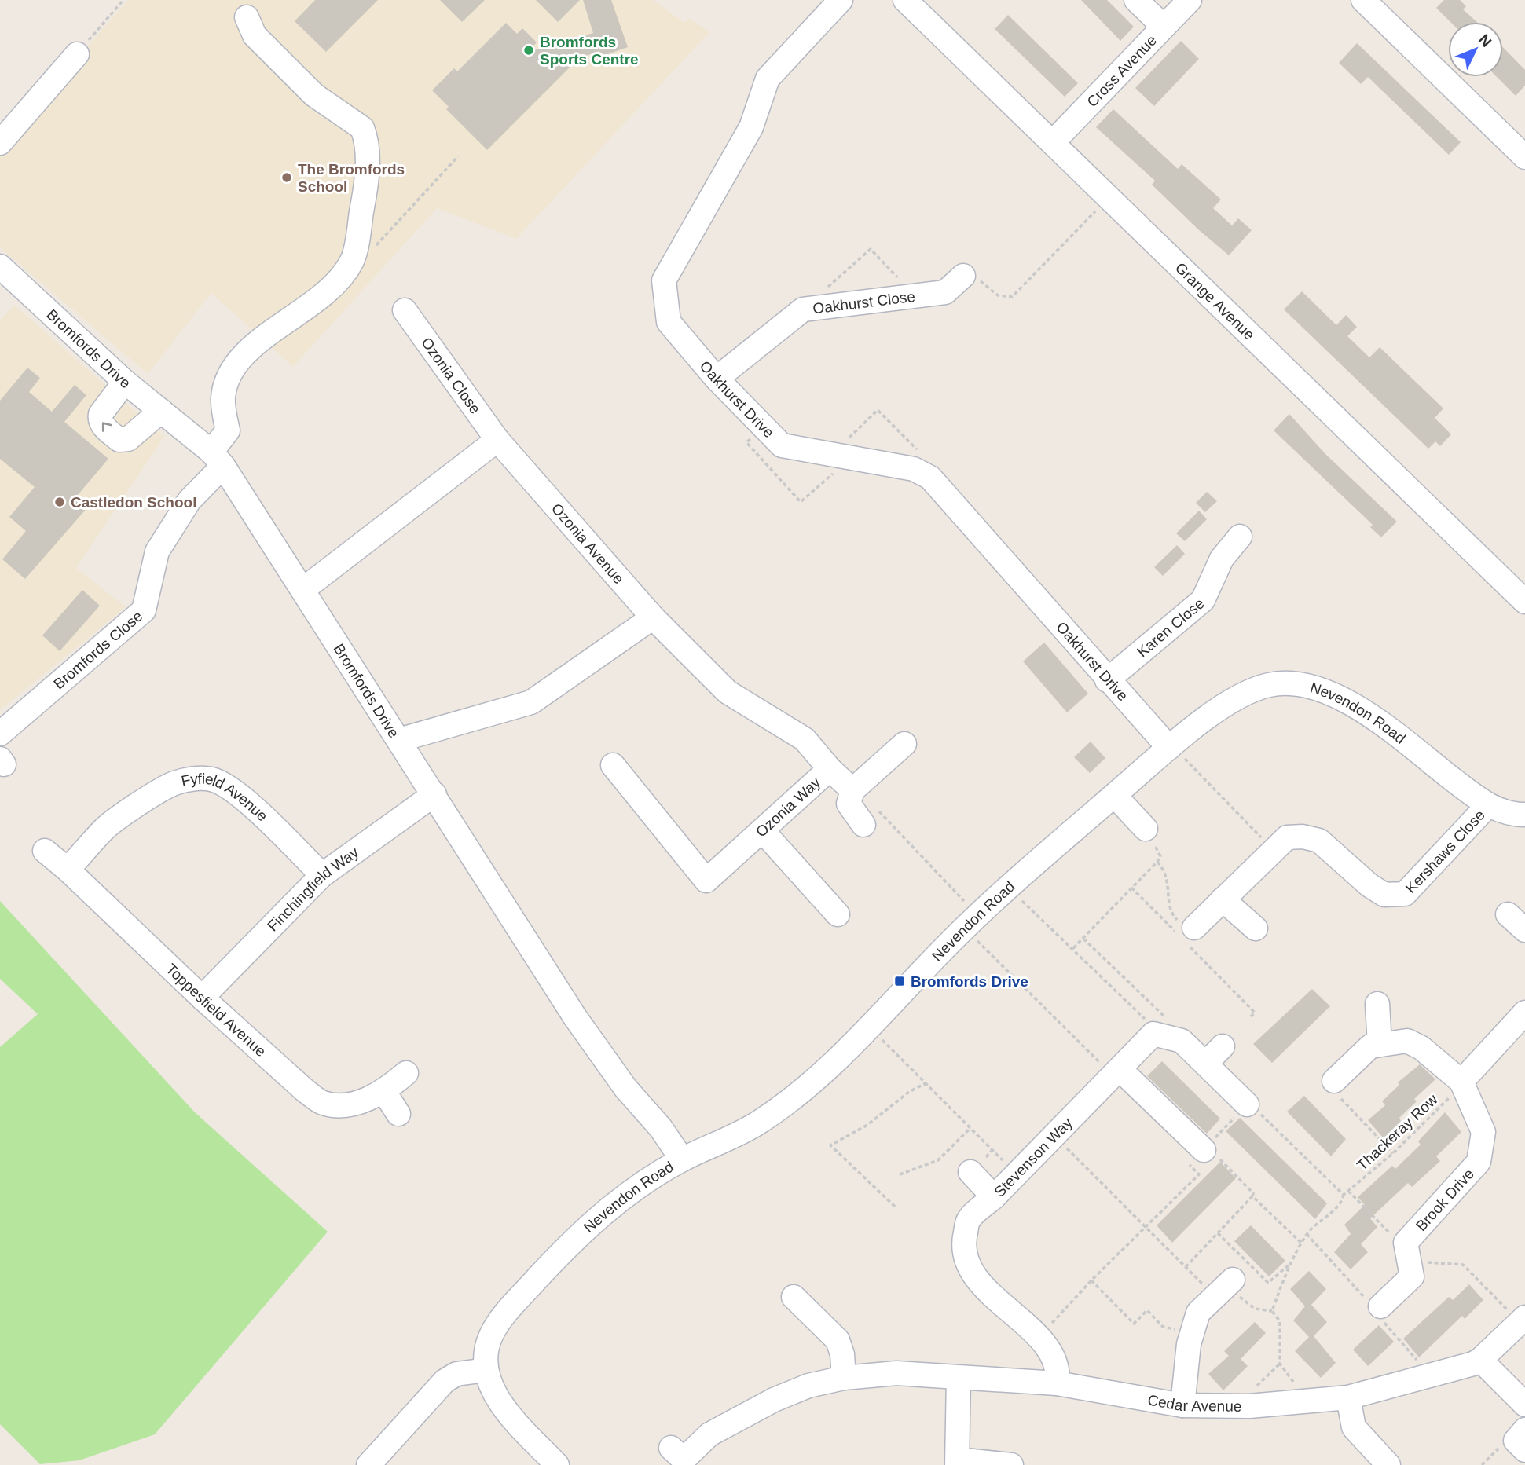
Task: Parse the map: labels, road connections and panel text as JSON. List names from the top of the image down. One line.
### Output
{"streets":{"street":["Cross Avenue","Grange Avenue","Oakhurst Close","Bromfords Drive","Ozonia Close","Oakhurst Drive","Ozonia Avenue","Karen Close","Bromfords Close","Nevendon Road","Fyfield Avenue","Ozonia Way","Kershaws Close","Finchingfield Way","Toppesfield Avenue","Stevenson Way","Brook Drive","Cedar Avenue"],"path":["Thackeray Row"]},"crossings":[["Cross Avenue","Grange Avenue"],["Oakhurst Close","Oakhurst Drive"],["Bromfords Drive","Bromfords Close"],["Bromfords Drive","Nevendon Road"],["Bromfords Drive","Finchingfield Way"],["Ozonia Close","Ozonia Avenue"],["Oakhurst Drive","Karen Close"],["Oakhurst Drive","Nevendon Road"],["Ozonia Avenue","Ozonia Way"],["Nevendon Road","Kershaws Close"],["Fyfield Avenue","Finchingfield Way"],["Fyfield Avenue","Toppesfield Avenue"],["Finchingfield Way","Toppesfield Avenue"],["Thackeray Row","Brook Drive"],["Stevenson Way","Cedar Avenue"]],"places":{"other":["Bromfords Sports Centre","The Bromfords School","Castledon School"],"transit":["Bromfords Drive"]},"north":"top right"}
